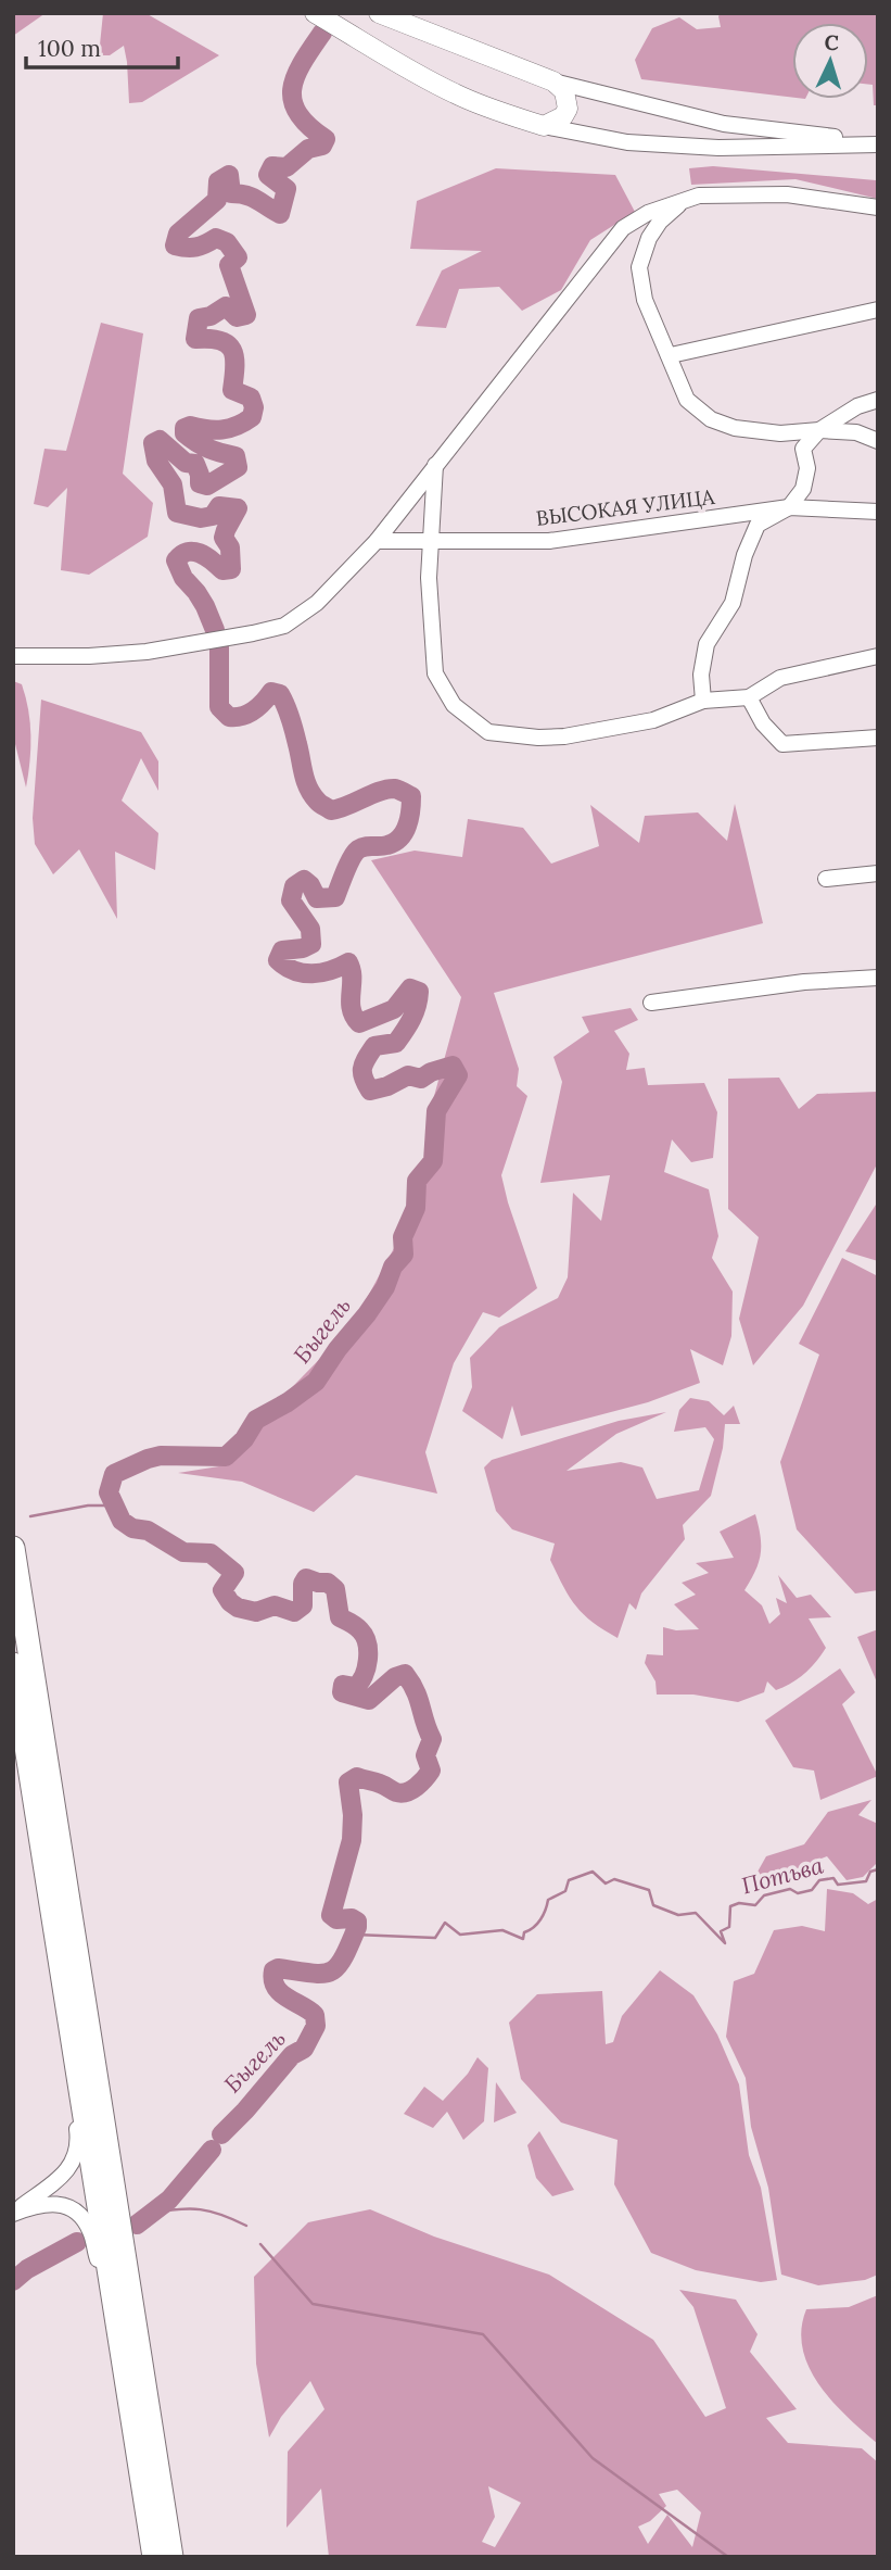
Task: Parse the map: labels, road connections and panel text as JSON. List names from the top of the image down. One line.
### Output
{"streets":{"street":["ВЫСОКАЯ УЛИЦА"]},"water":["Быгель","Потьва"],"scale_bar":"100 m","north":"top"}
